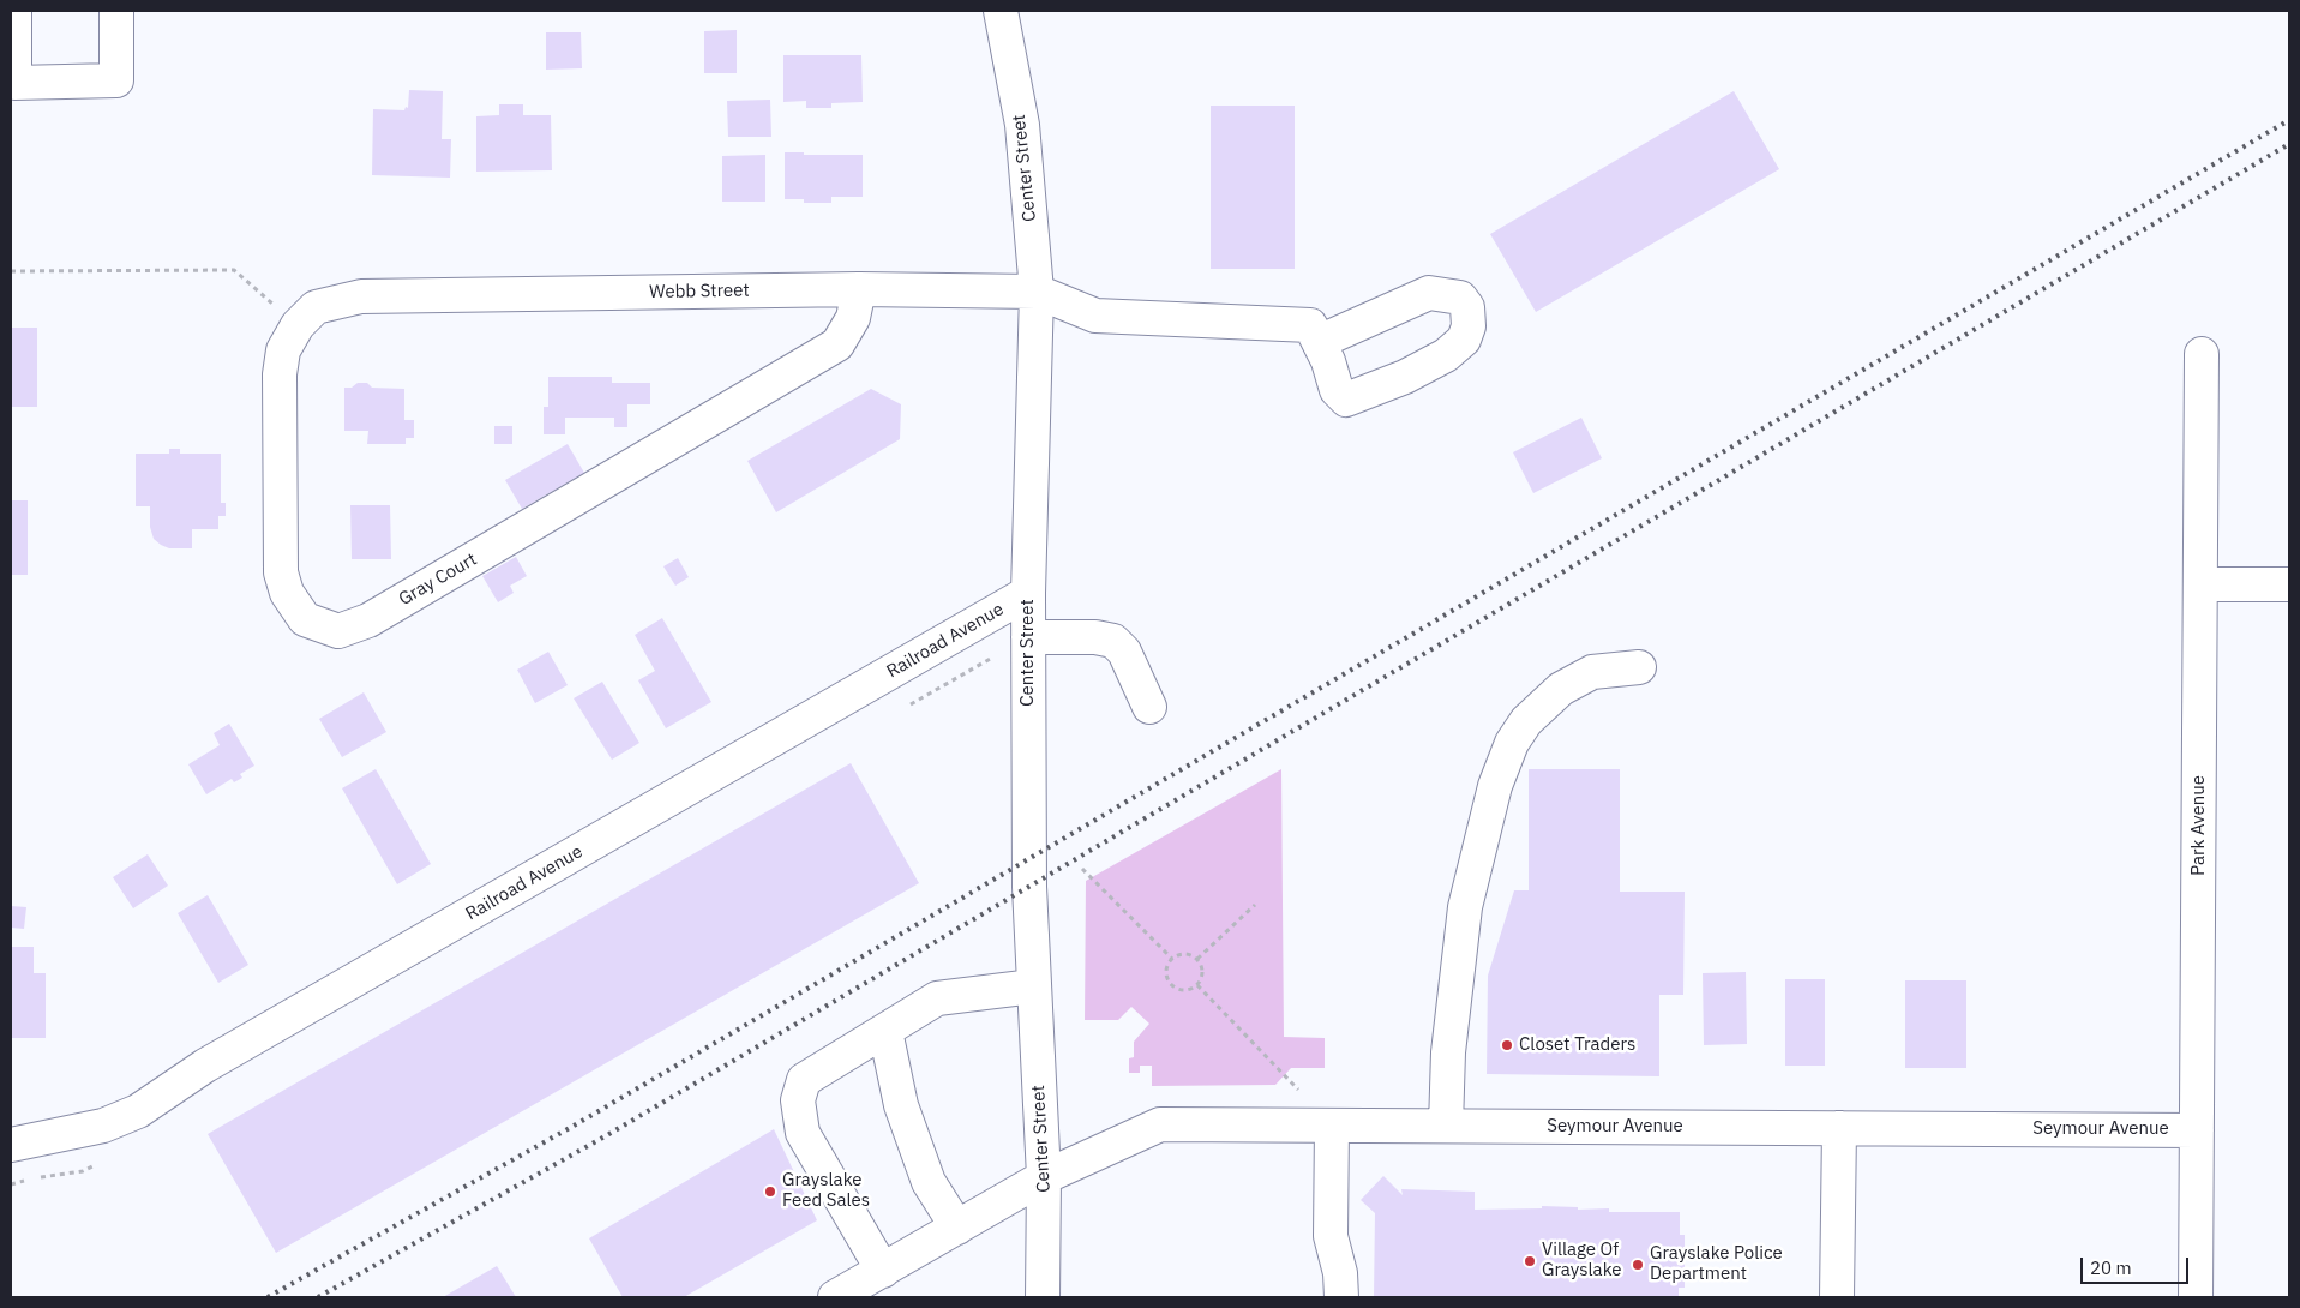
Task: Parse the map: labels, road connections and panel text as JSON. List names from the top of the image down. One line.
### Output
{"streets":{"street":["Center Street","Webb Street","Gray Court","Railroad Avenue","Park Avenue","Seymour Avenue"]},"crossings":[["Center Street","Webb Street"],["Center Street","Railroad Avenue"],["Center Street","Seymour Avenue"],["Webb Street","Gray Court"],["Park Avenue","Seymour Avenue"]],"places":["Closet Traders","Grayslake Feed Sales","Village Of Grayslake","Grayslake Police Department"],"scale_bar":"20 m"}
